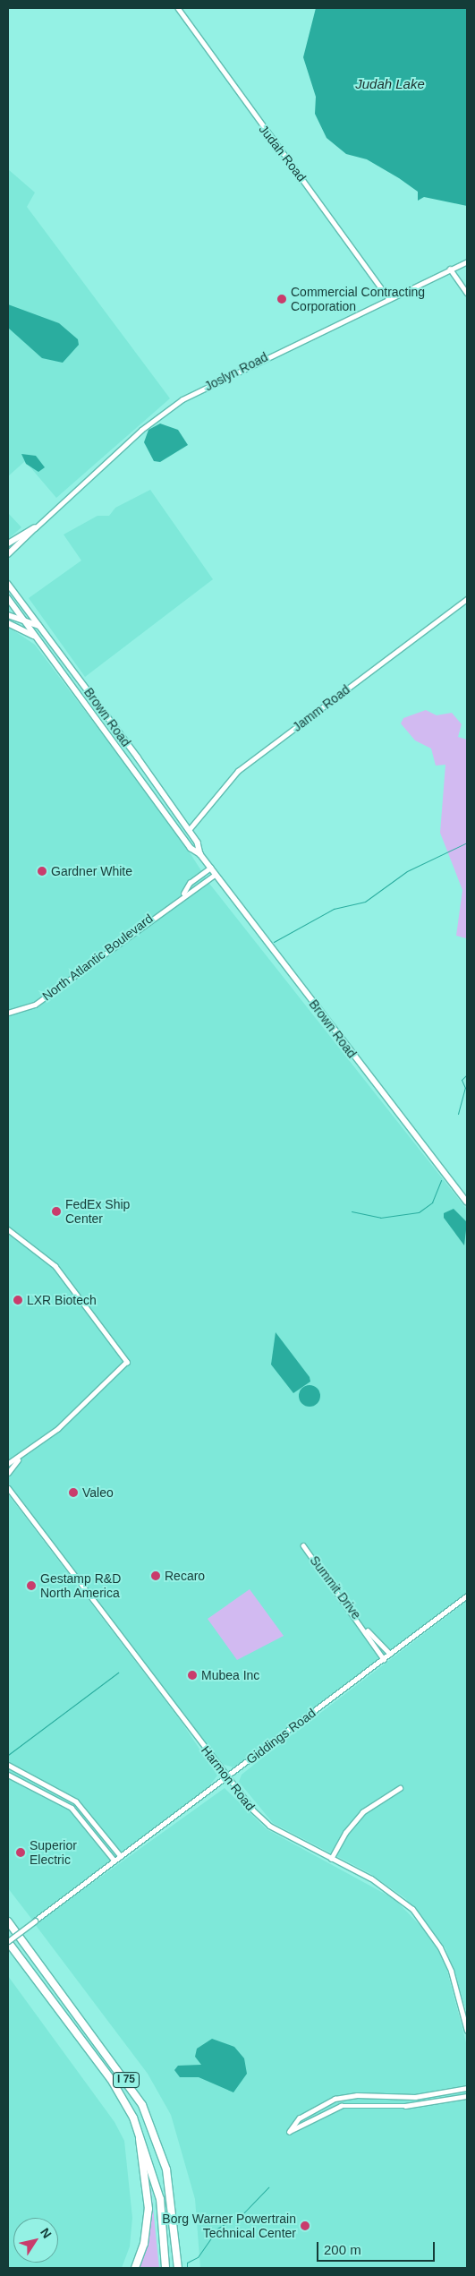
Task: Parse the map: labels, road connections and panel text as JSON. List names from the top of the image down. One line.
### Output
{"streets":{"highway":["I 75"],"main road":["Joslyn Road","Brown Road"],"street":["Judah Road","Jamm Road","North Atlantic Boulevard","Summit Drive","Giddings Road","Harmon Road"]},"crossings":[["Judah Road","Joslyn Road"],["Jamm Road","Brown Road"],["Brown Road","North Atlantic Boulevard"],["Summit Drive","Giddings Road"],["Giddings Road","Harmon Road"],["Giddings Road","I 75"]],"water":["Judah Lake"],"places":["Commercial Contracting Corporation","Gardner White","FedEx Ship Center","LXR Biotech","Valeo","Recaro","Gestamp R&D North America","Mubea Inc","Superior Electric","Borg Warner Powertrain Technical Center"],"scale_bar":"200 m","north":"top right"}
